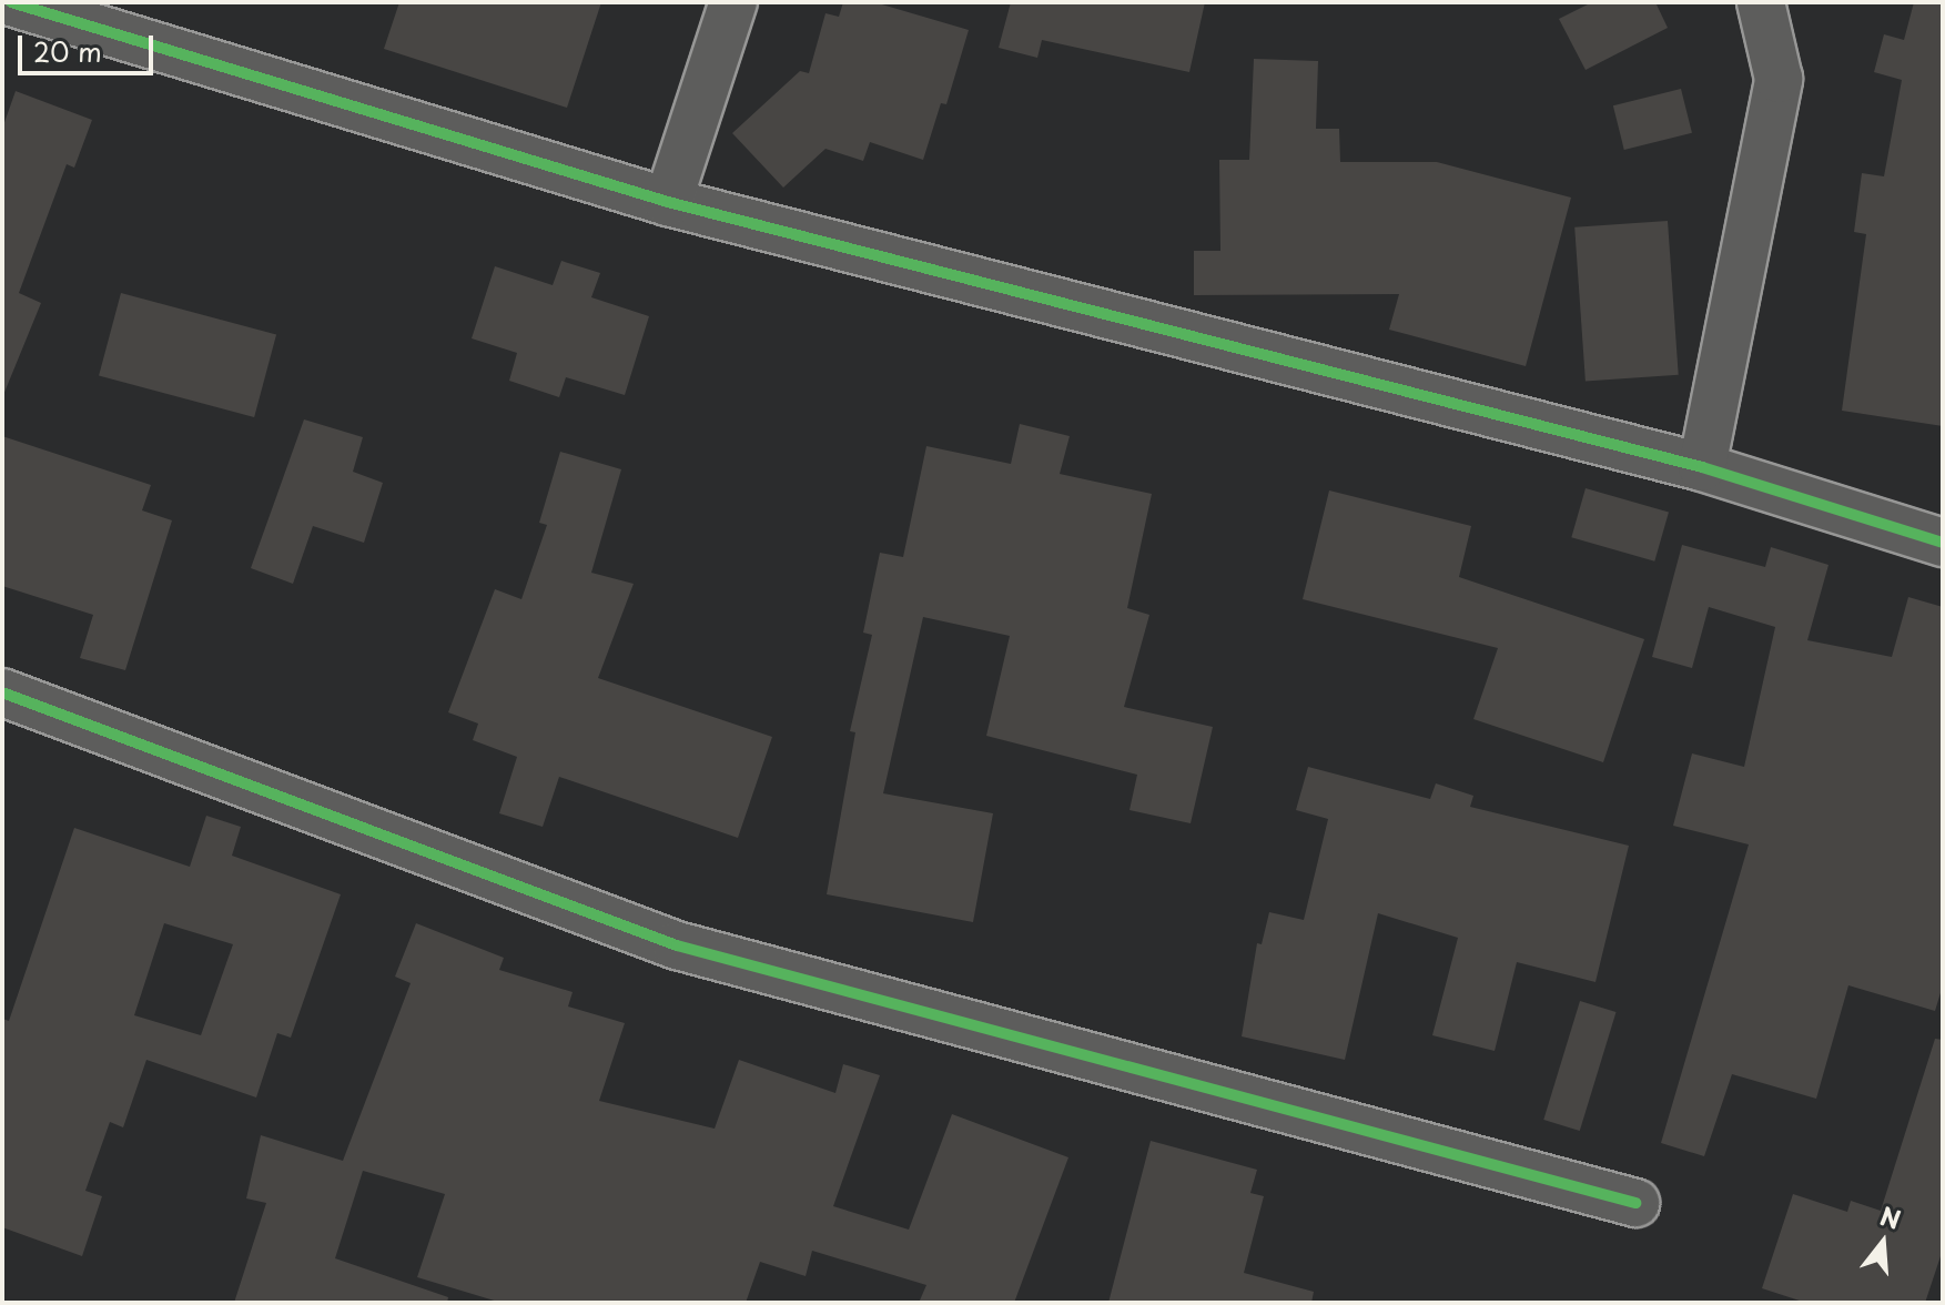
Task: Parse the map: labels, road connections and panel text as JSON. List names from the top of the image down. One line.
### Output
{"scale_bar":"20 m","north":"top"}
